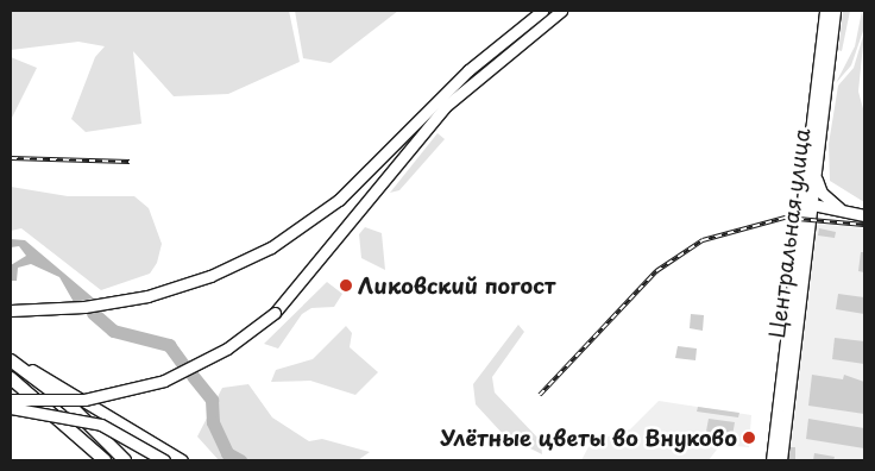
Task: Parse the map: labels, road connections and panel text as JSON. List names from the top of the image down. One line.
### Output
{"streets":{"main road":["Центральная улица"]},"places":["Ликовский погост","Улётные цветы во Внуково"]}
